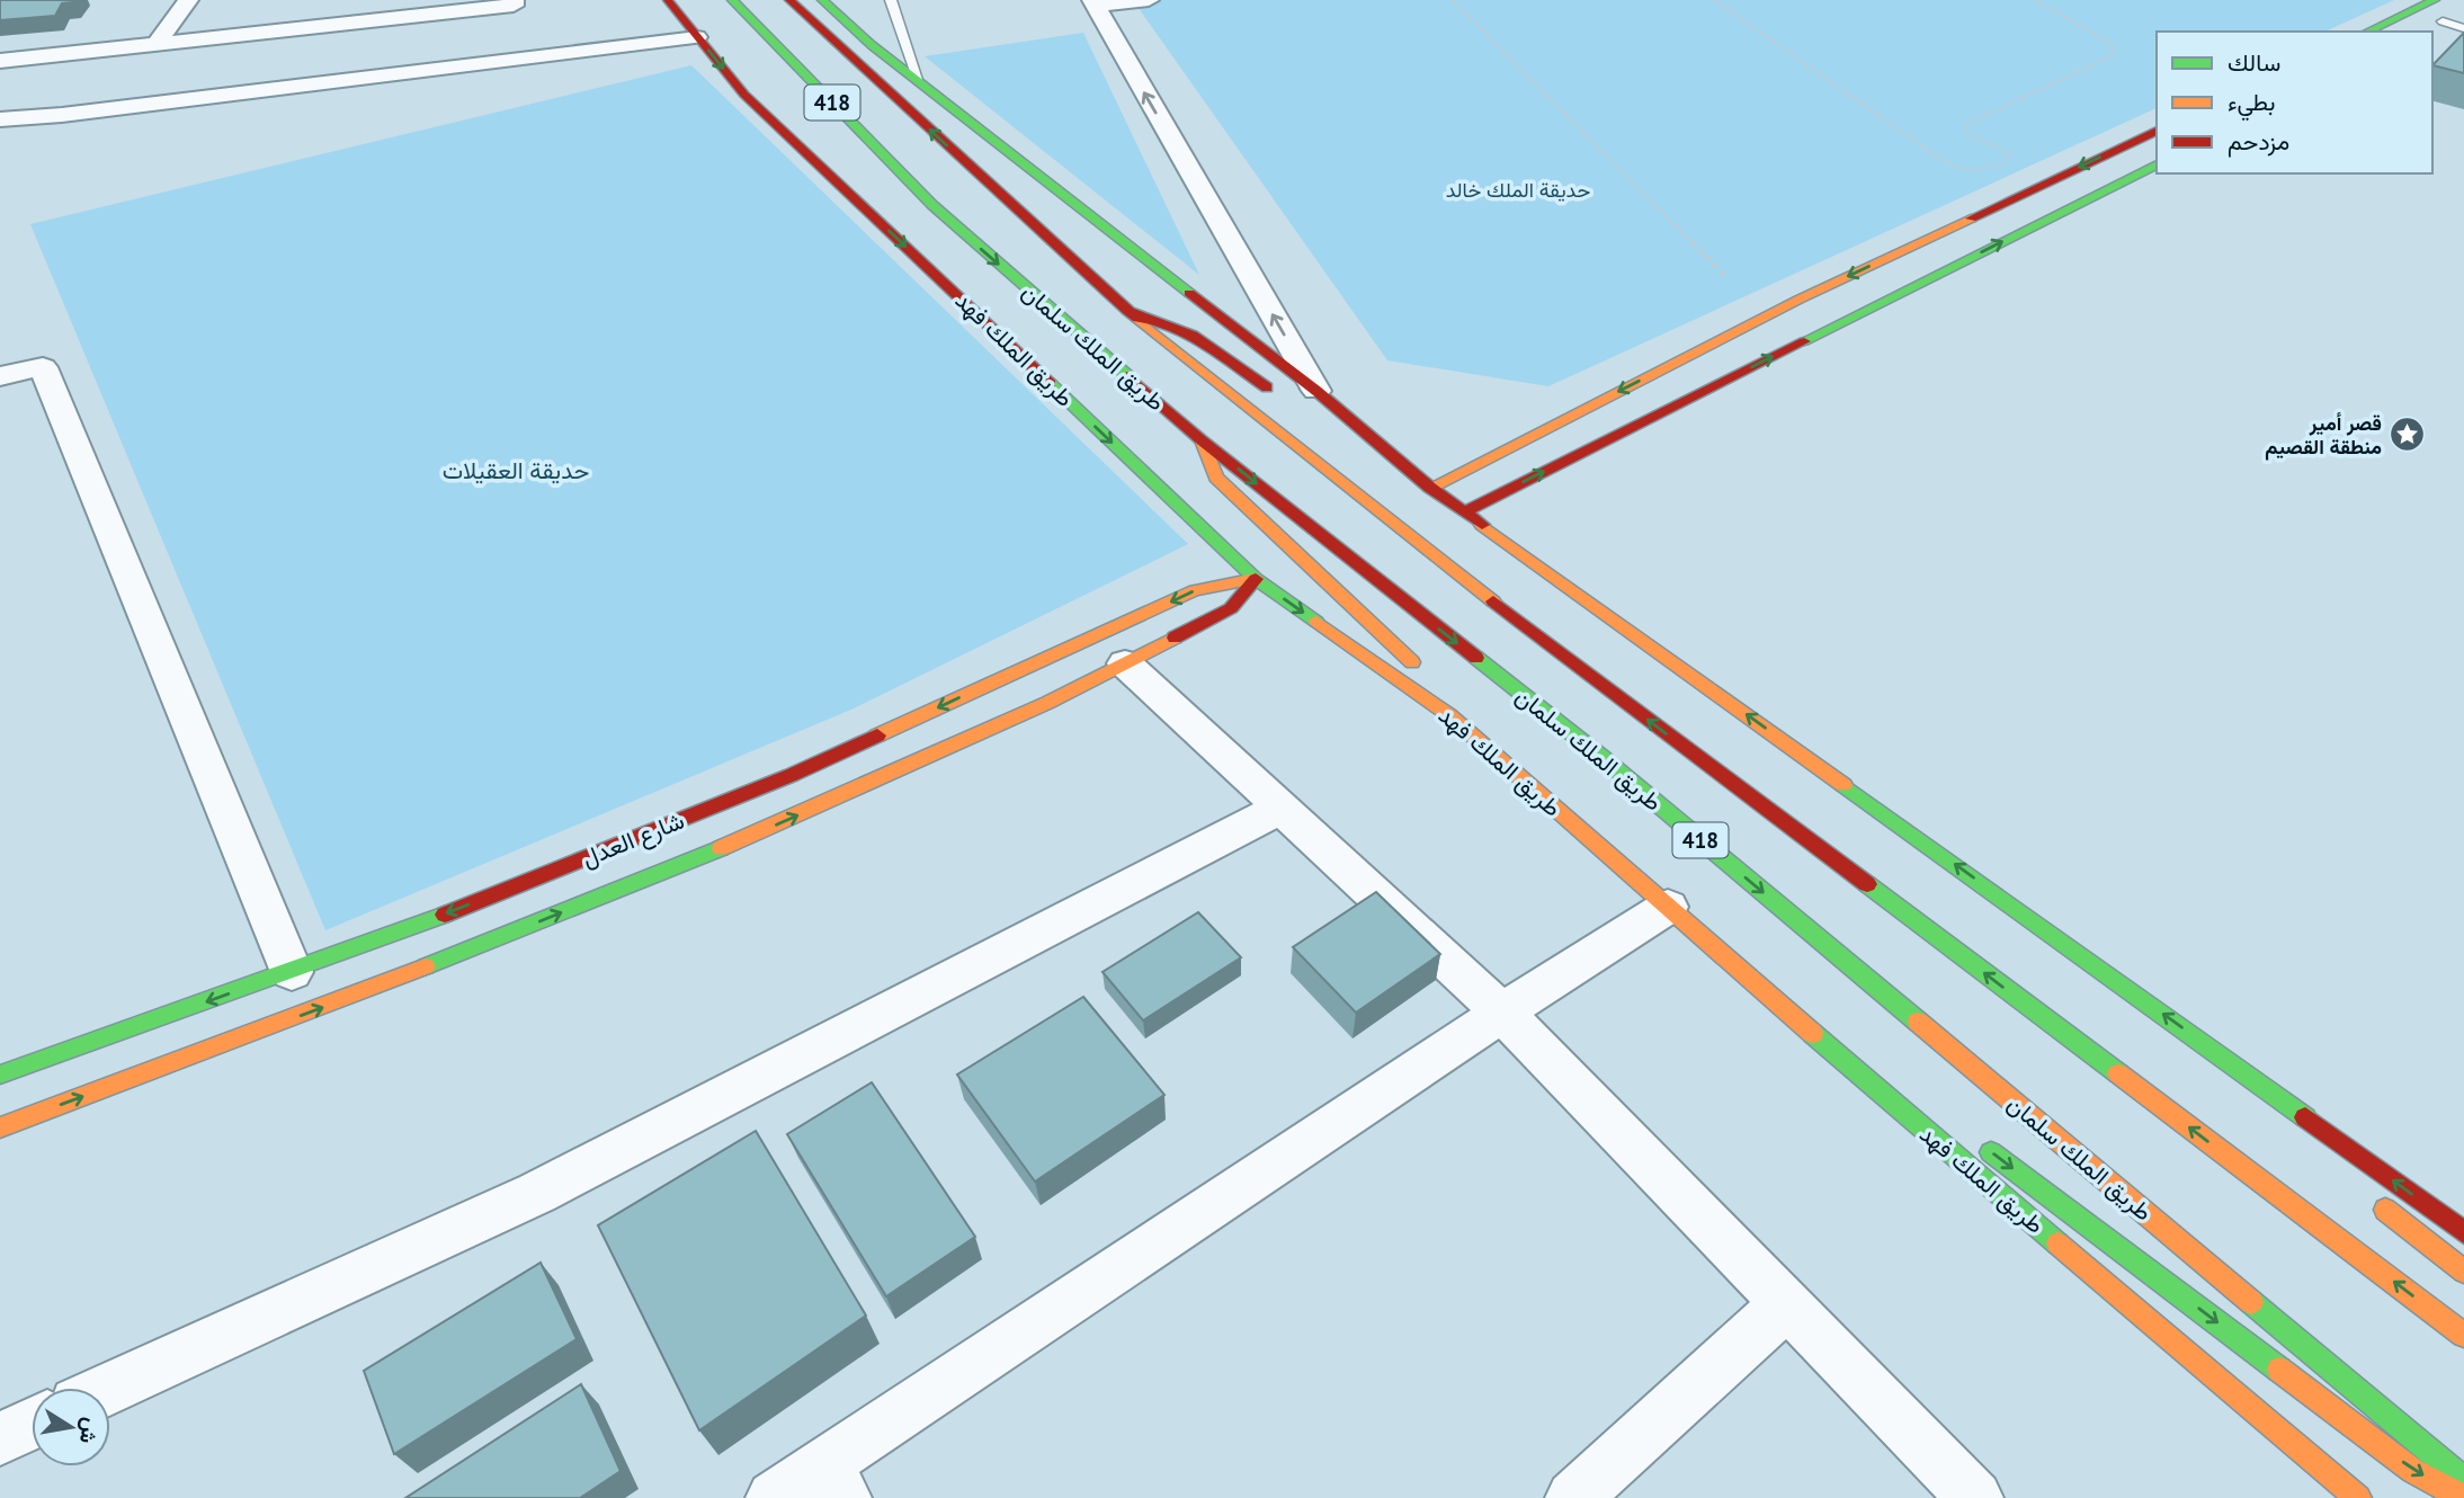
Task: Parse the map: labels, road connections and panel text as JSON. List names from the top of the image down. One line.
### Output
{"streets":{"main road":["418","طريق الملك سلمان","طريق الملك فهد","شارع العدل"]},"crossings":[["طريق الملك فهد","شارع العدل"]],"parks":["حديقة الملك خالد","حديقة العقيلات"],"places":{"place":["قصر أمير منطقة القصيم"]},"legend":["سالك","بطيء","مزدحم"],"north":"right"}
